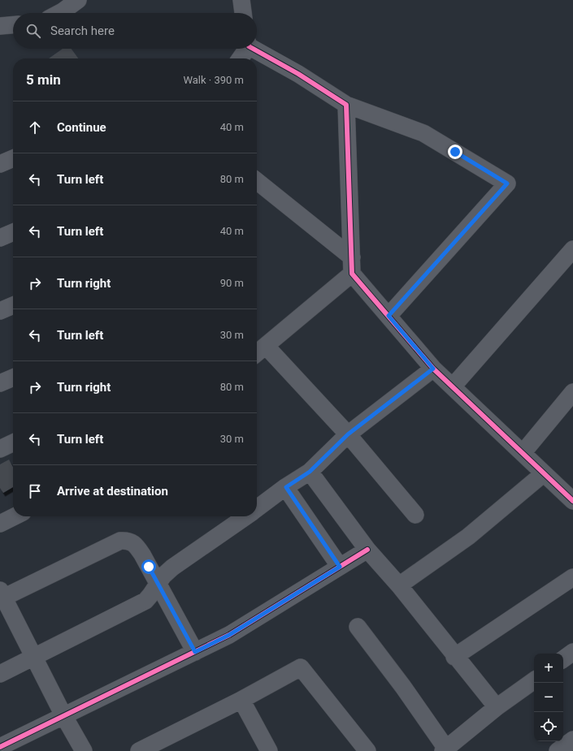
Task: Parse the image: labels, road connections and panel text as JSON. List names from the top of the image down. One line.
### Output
{"page":{"search":"Search here","heading":["5 min","Walk · 390 m"],"list":[["Continue","40 m"],["Turn left","80 m"],["Turn left","40 m"],["Turn right","90 m"],["Turn left","30 m"],["Turn right","80 m"],["Turn left","30 m"],"Arrive at destination"],"map_buttons":["+","−"]}}
